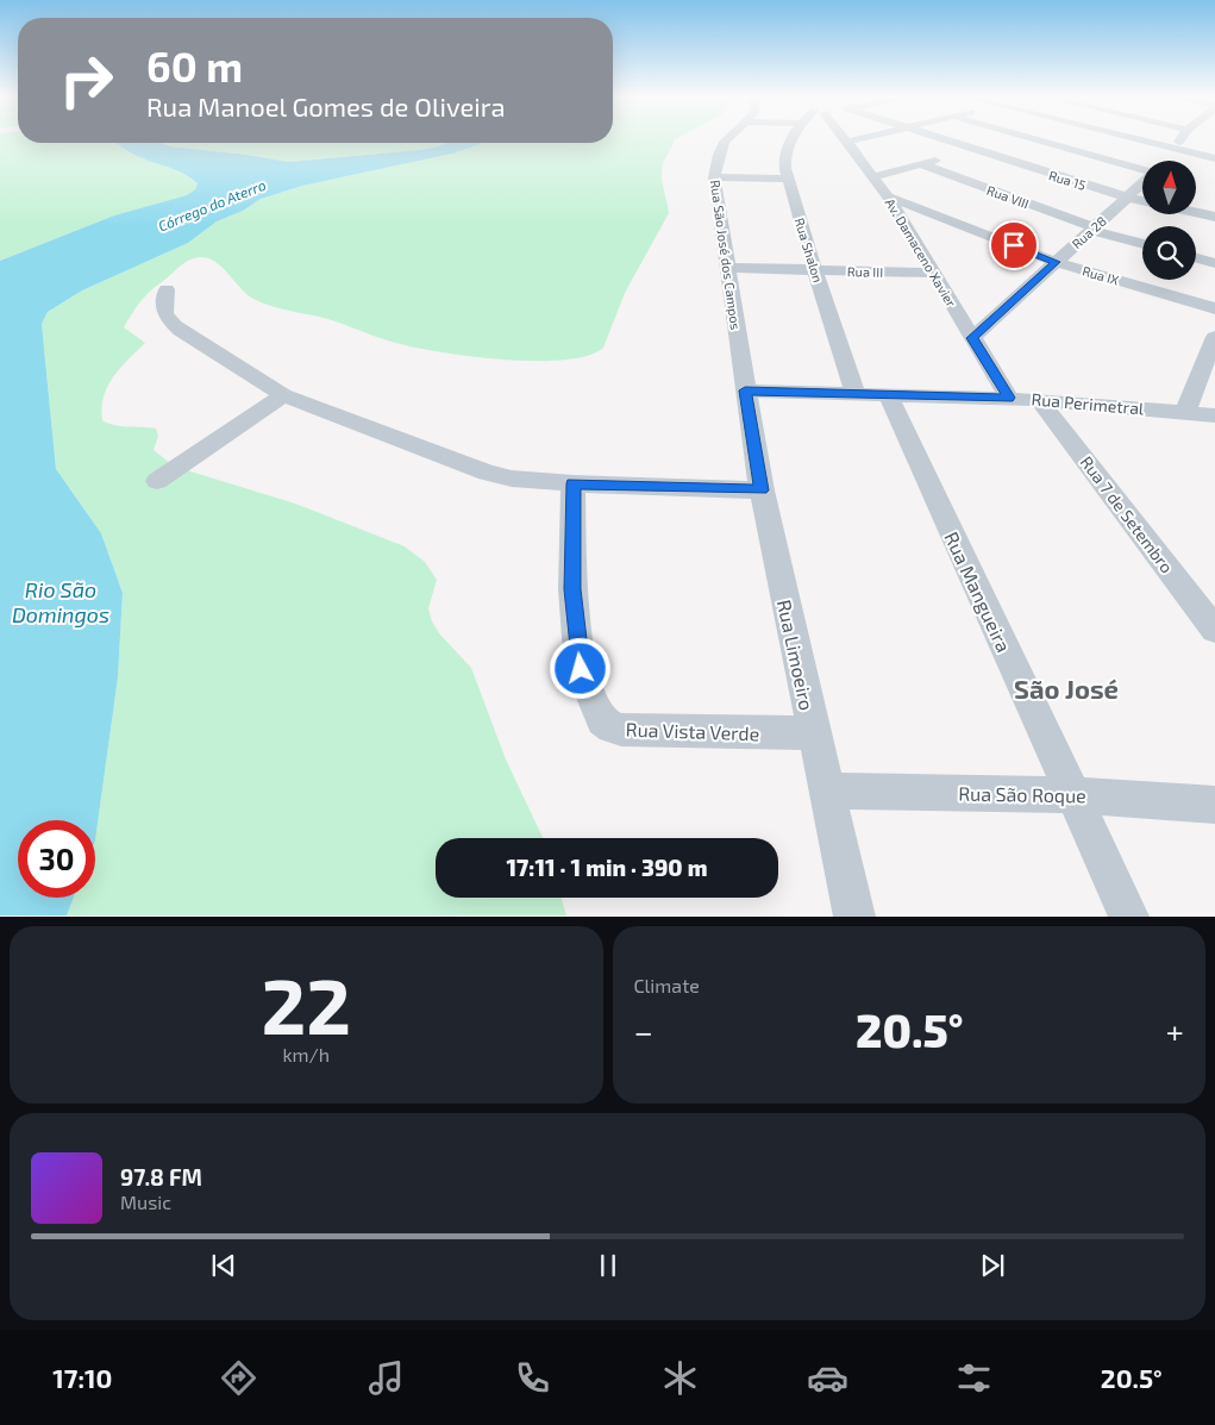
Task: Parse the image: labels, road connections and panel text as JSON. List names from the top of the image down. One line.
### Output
{"streets":{"street":["Rua 15","Rua VIII","Rua 28","Rua Shalon","Av. Damaceno Xavier","Rua São José dos Campos","Rua III","Rua IX","Rua Perimetral","Rua 7 de Setembro","Rua Mangueira","Rua Limoeiro","Rua Vista Verde","Rua São Roque"]},"crossings":[["Rua 15","Rua 28"],["Rua VIII","Rua 28"],["Rua 28","Av. Damaceno Xavier"],["Rua 28","Rua IX"],["Rua Shalon","Rua III"],["Rua Shalon","Rua Perimetral"],["Av. Damaceno Xavier","Rua III"],["Av. Damaceno Xavier","Rua IX"],["Av. Damaceno Xavier","Rua Perimetral"],["Rua São José dos Campos","Rua III"],["Rua São José dos Campos","Rua Perimetral"],["Rua São José dos Campos","Rua Limoeiro"],["Rua Perimetral","Rua 7 de Setembro"],["Rua Perimetral","Rua Mangueira"],["Rua Perimetral","Rua Limoeiro"],["Rua Mangueira","Rua São Roque"],["Rua Limoeiro","Rua Vista Verde"],["Rua Limoeiro","Rua São Roque"]],"districts":["São José"],"water":["Córrego do Aterro","Rio São Domingos"],"north":"top","page":{"turn":["60 m","Rua Manoel Gomes de Oliveira"],"limit":"30","trip":"17:11 · 1 min · 390 m","tile":[["22","km/h"],"Climate"],"heat":["−","20.5°","+"],"song":["97.8 FM","Music"],"tabs":["17:10","20.5°"]}}
